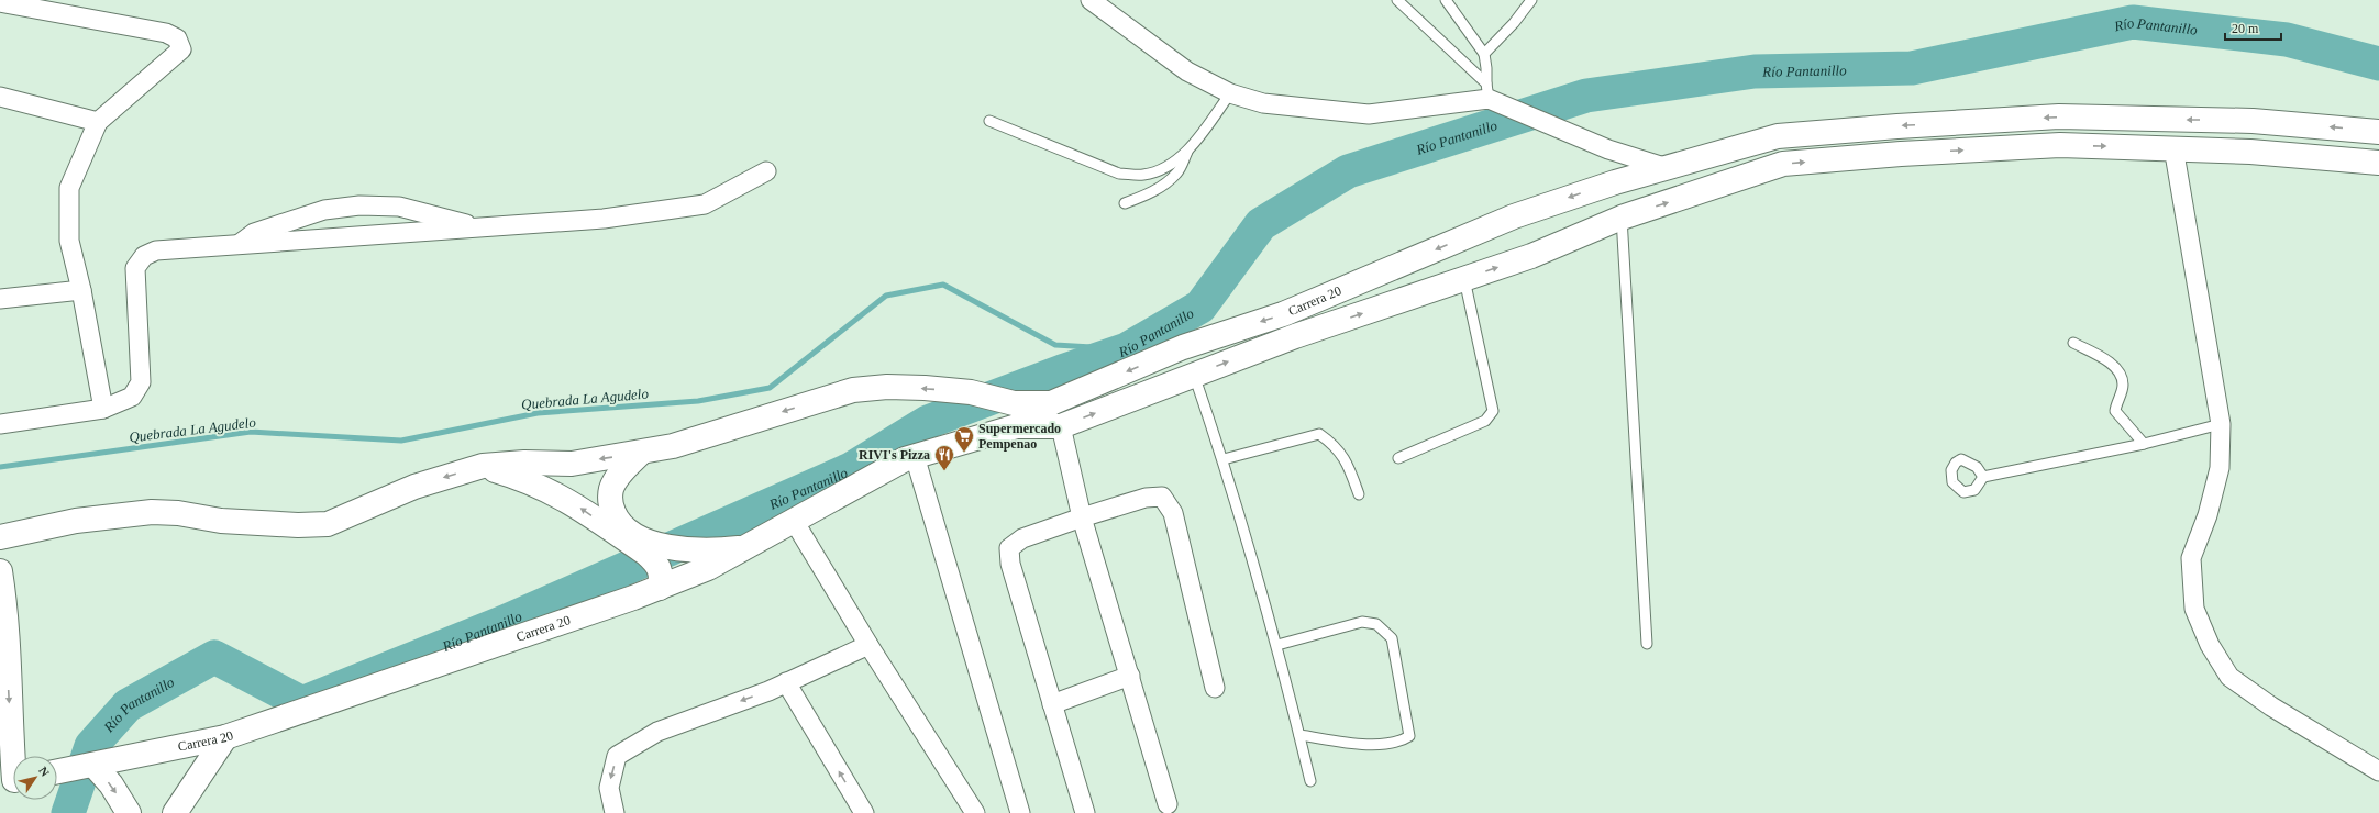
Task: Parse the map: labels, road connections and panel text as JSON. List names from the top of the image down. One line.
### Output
{"streets":{"main road":["Carrera 20"]},"water":["Río Pantanillo","Quebrada La Agudelo"],"places":{"supermarket":["Supermercado Pempenao"],"restaurant":["RIVI's Pizza"]},"scale_bar":"20 m","north":"top right"}
